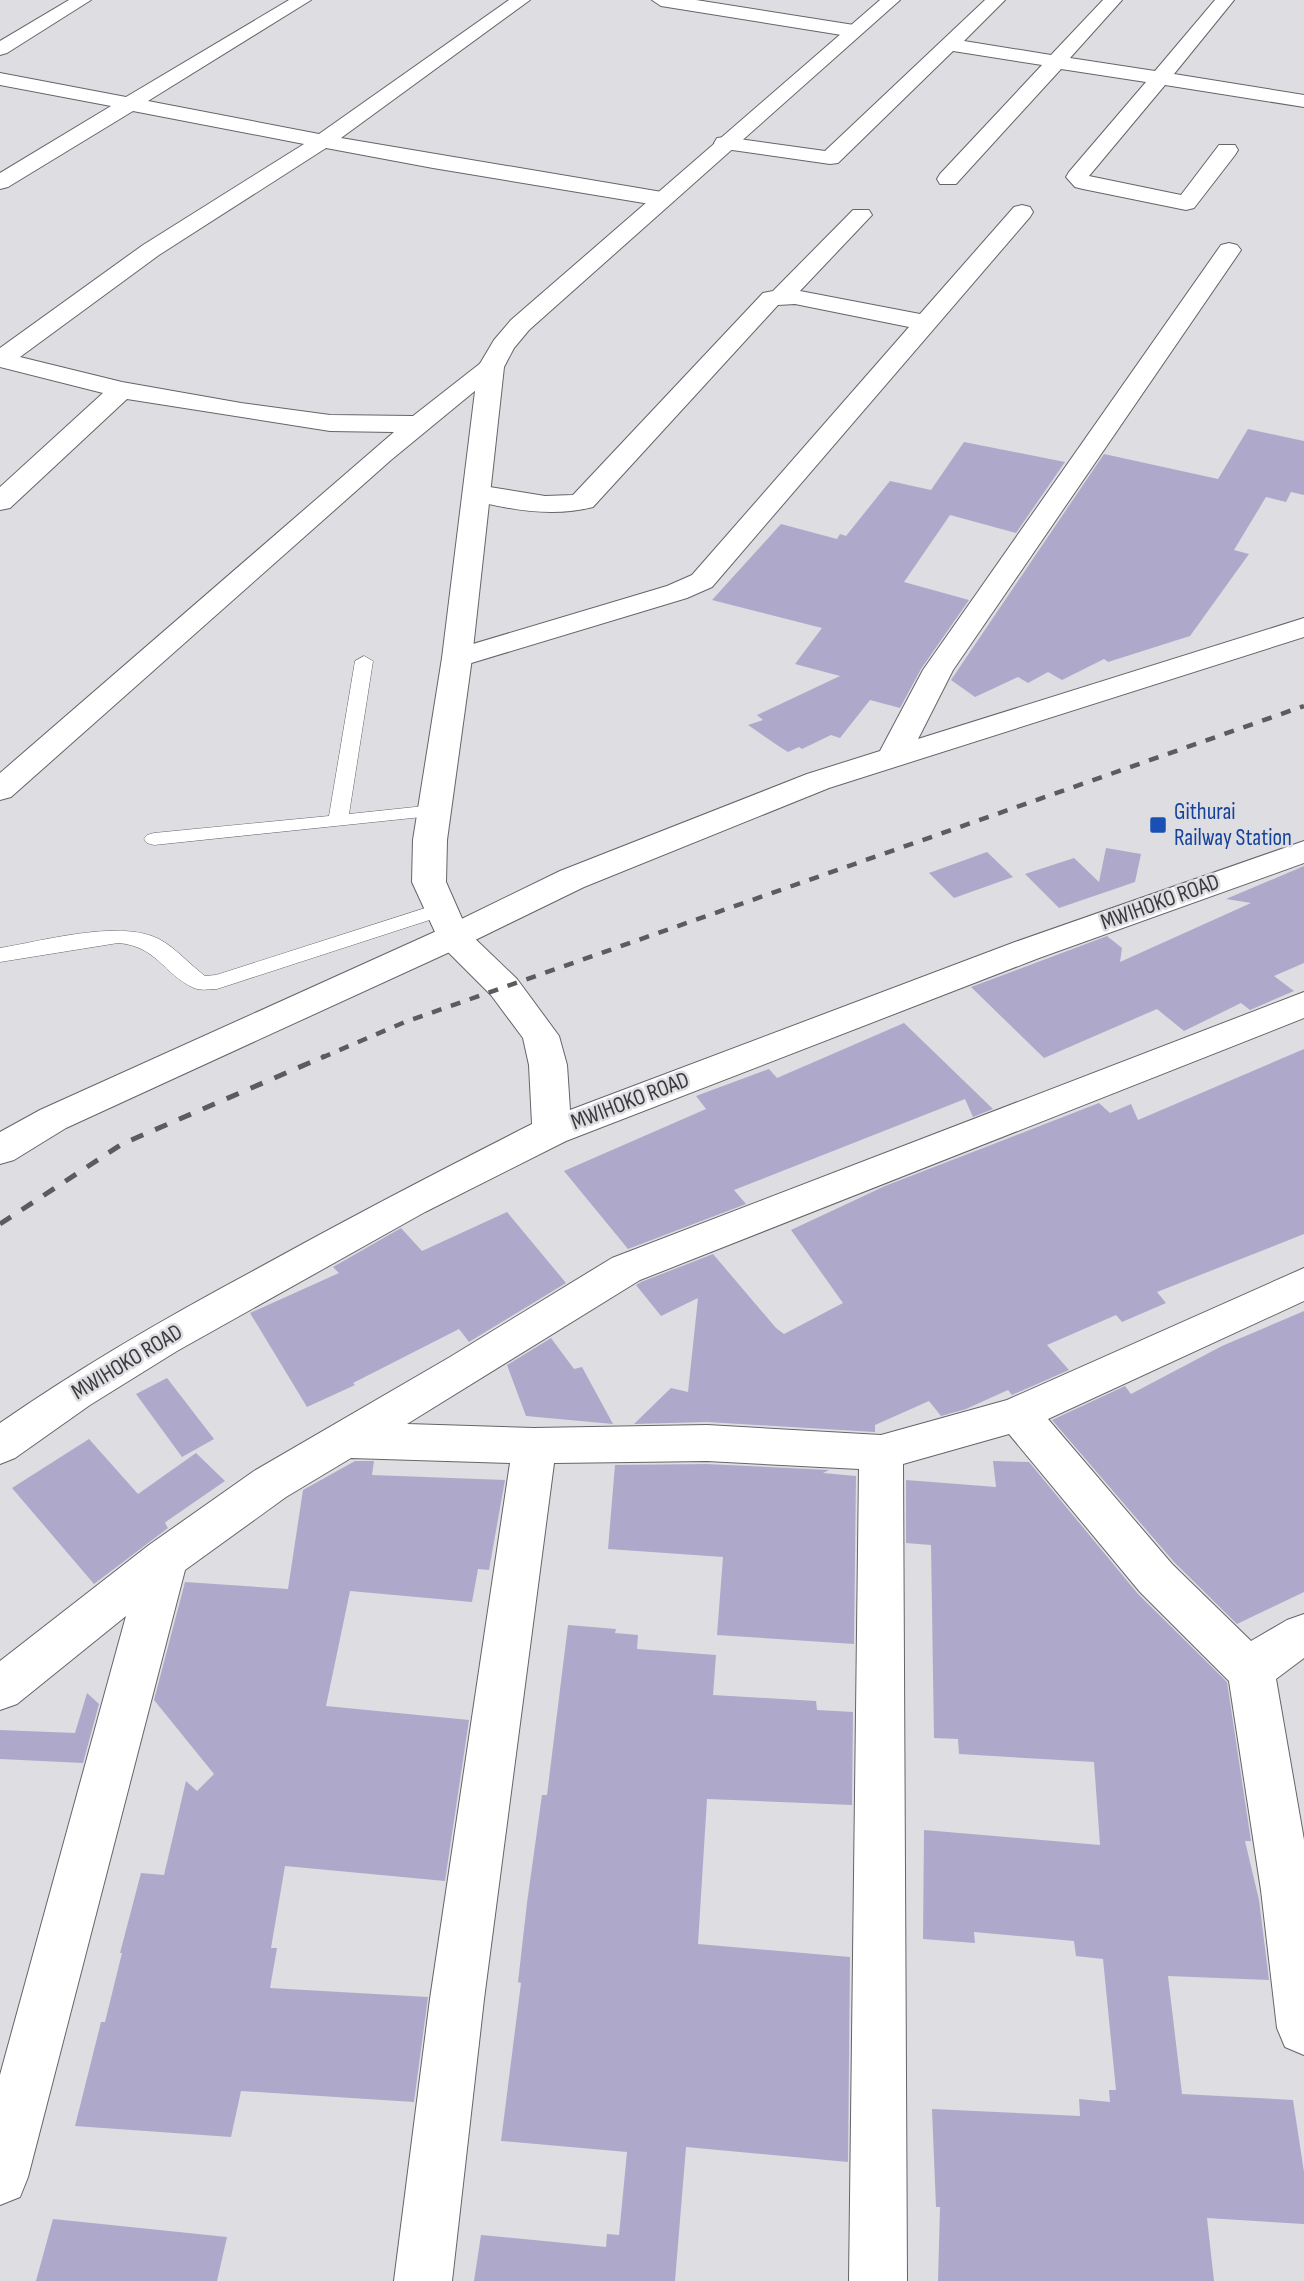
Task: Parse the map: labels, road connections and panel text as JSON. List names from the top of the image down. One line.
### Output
{"streets":{"street":["MWIHOKO ROAD"]},"places":{"transit":["Githurai Railway Station"]}}
